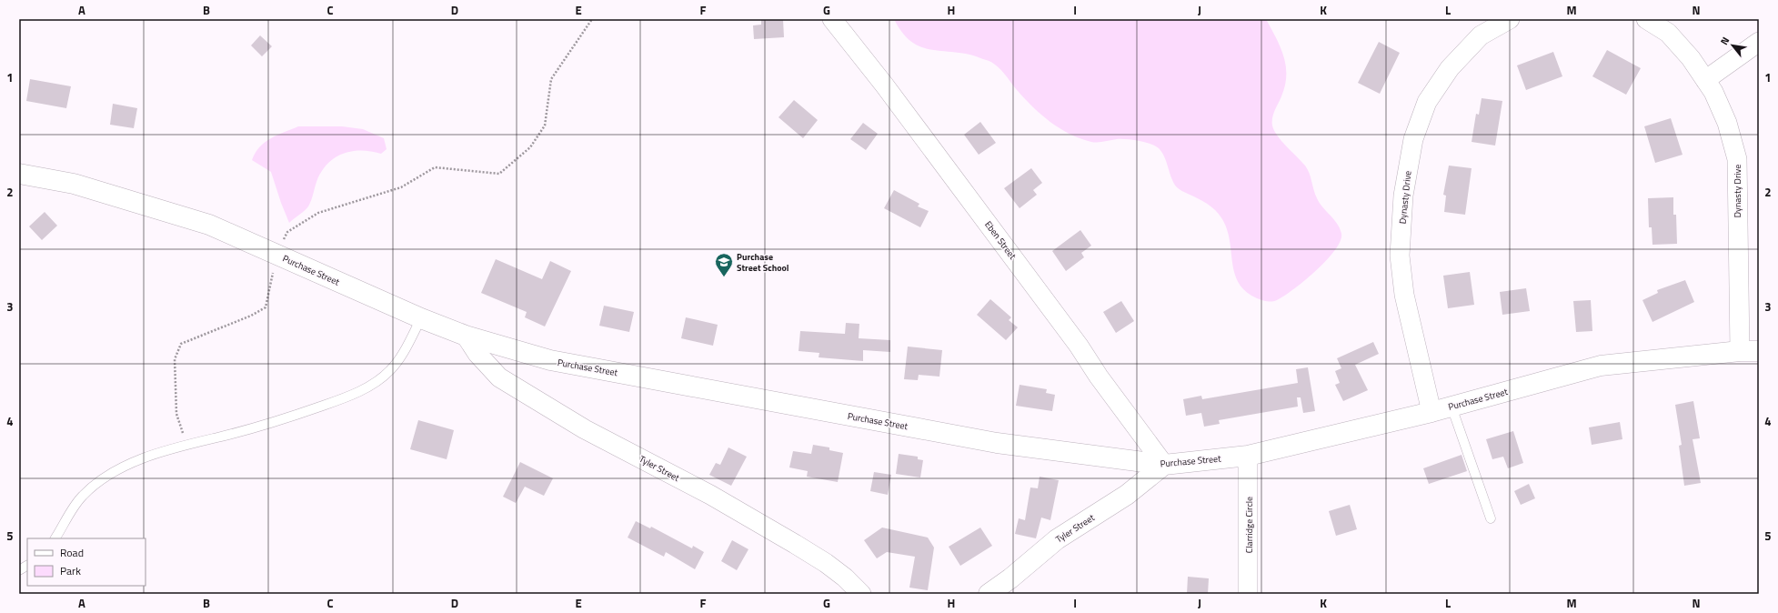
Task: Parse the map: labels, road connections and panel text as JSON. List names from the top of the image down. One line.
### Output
{"streets":{"main road":["Purchase Street","Tyler Street"],"street":["Dynasty Drive","Eben Street","Clarridge Circle"]},"crossings":[["Dynasty Drive","Purchase Street"],["Eben Street","Purchase Street"],["Eben Street","Tyler Street"],["Purchase Street","Tyler Street"],["Purchase Street","Clarridge Circle"]],"places":{"school or university":["Purchase Street School"]},"legend":["Road","Park"],"north":"top left","grid":{"columns":["A","B","C","D","E","F","G","H","I","J","K","L","M","N"],"rows":["1","2","3","4","5"]}}
